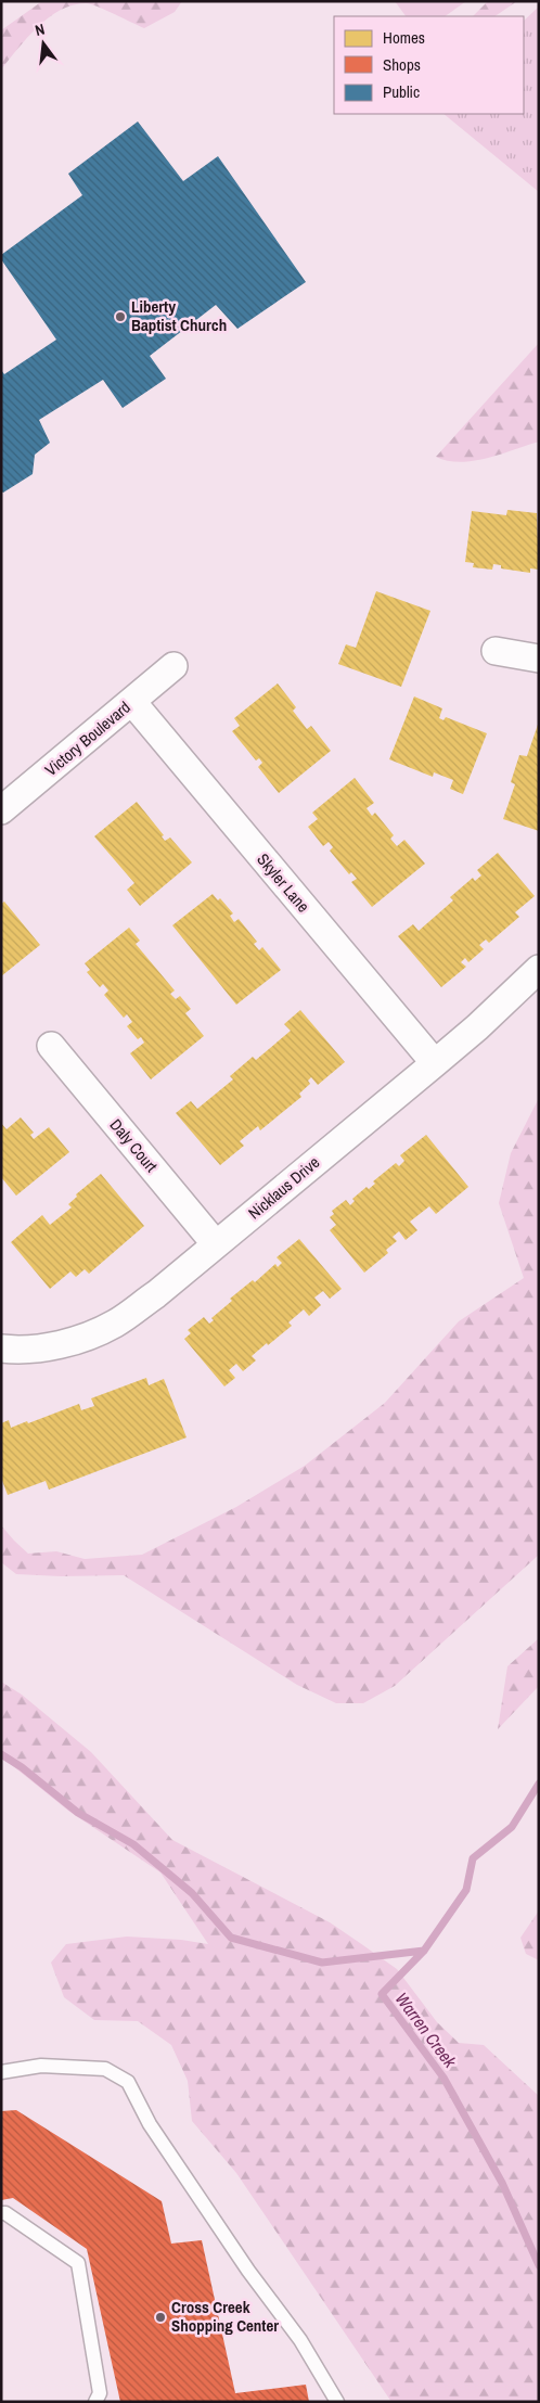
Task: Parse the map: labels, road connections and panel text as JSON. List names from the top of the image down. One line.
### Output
{"streets":{"street":["Victory Boulevard","Skyler Lane","Daly Court","Nicklaus Drive"]},"crossings":[["Victory Boulevard","Skyler Lane"],["Skyler Lane","Nicklaus Drive"],["Daly Court","Nicklaus Drive"]],"water":["Warren Creek"],"places":["Liberty Baptist Church","Cross Creek Shopping Center"],"legend":["Homes","Shops","Public"],"north":"top"}
